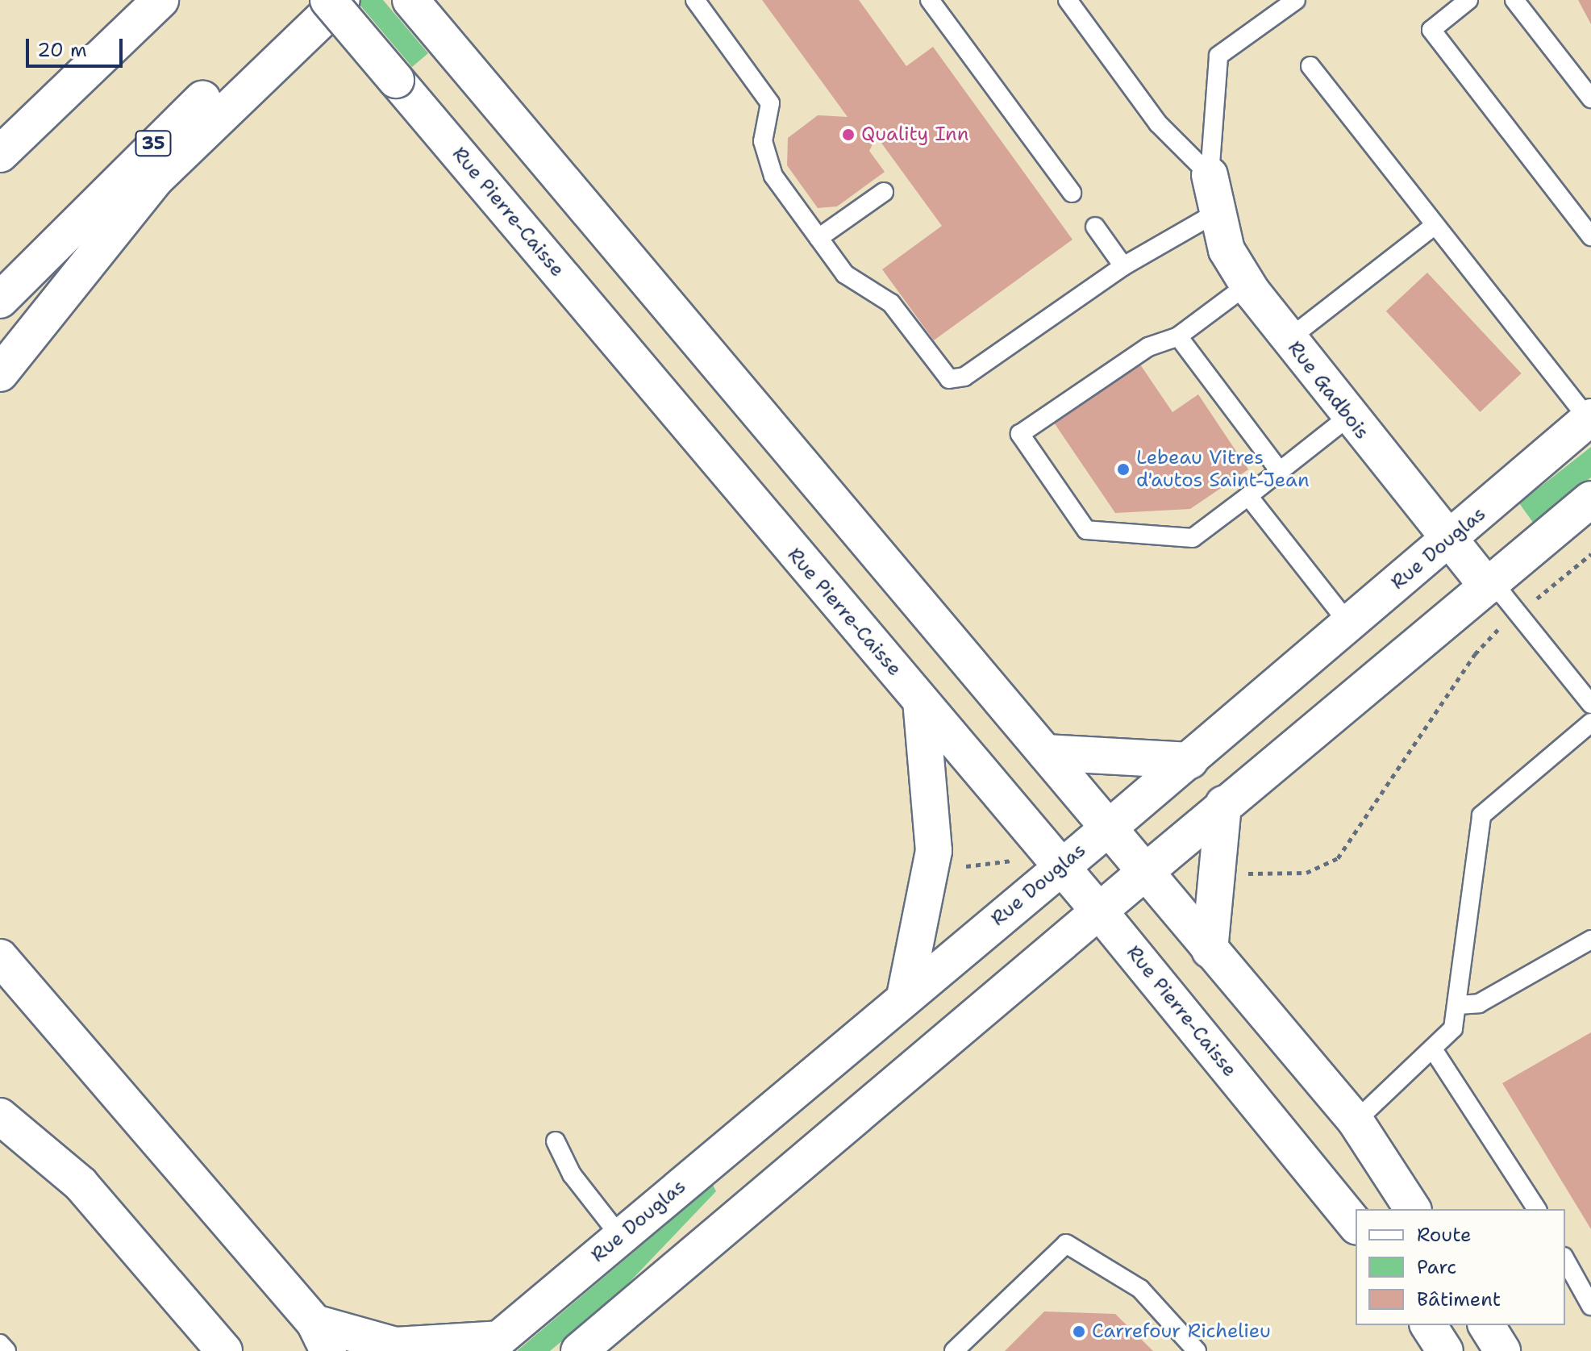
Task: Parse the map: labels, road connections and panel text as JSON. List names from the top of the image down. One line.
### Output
{"streets":{"main road":["35","Rue Pierre-Caisse","Rue Gadbois","Rue Douglas"]},"crossings":[["Rue Pierre-Caisse","Rue Douglas"],["Rue Gadbois","Rue Douglas"]],"places":["Quality Inn","Lebeau Vitres d'autos Saint-Jean","Carrefour Richelieu"],"legend":["Route","Parc","Bâtiment"],"scale_bar":"20 m"}
